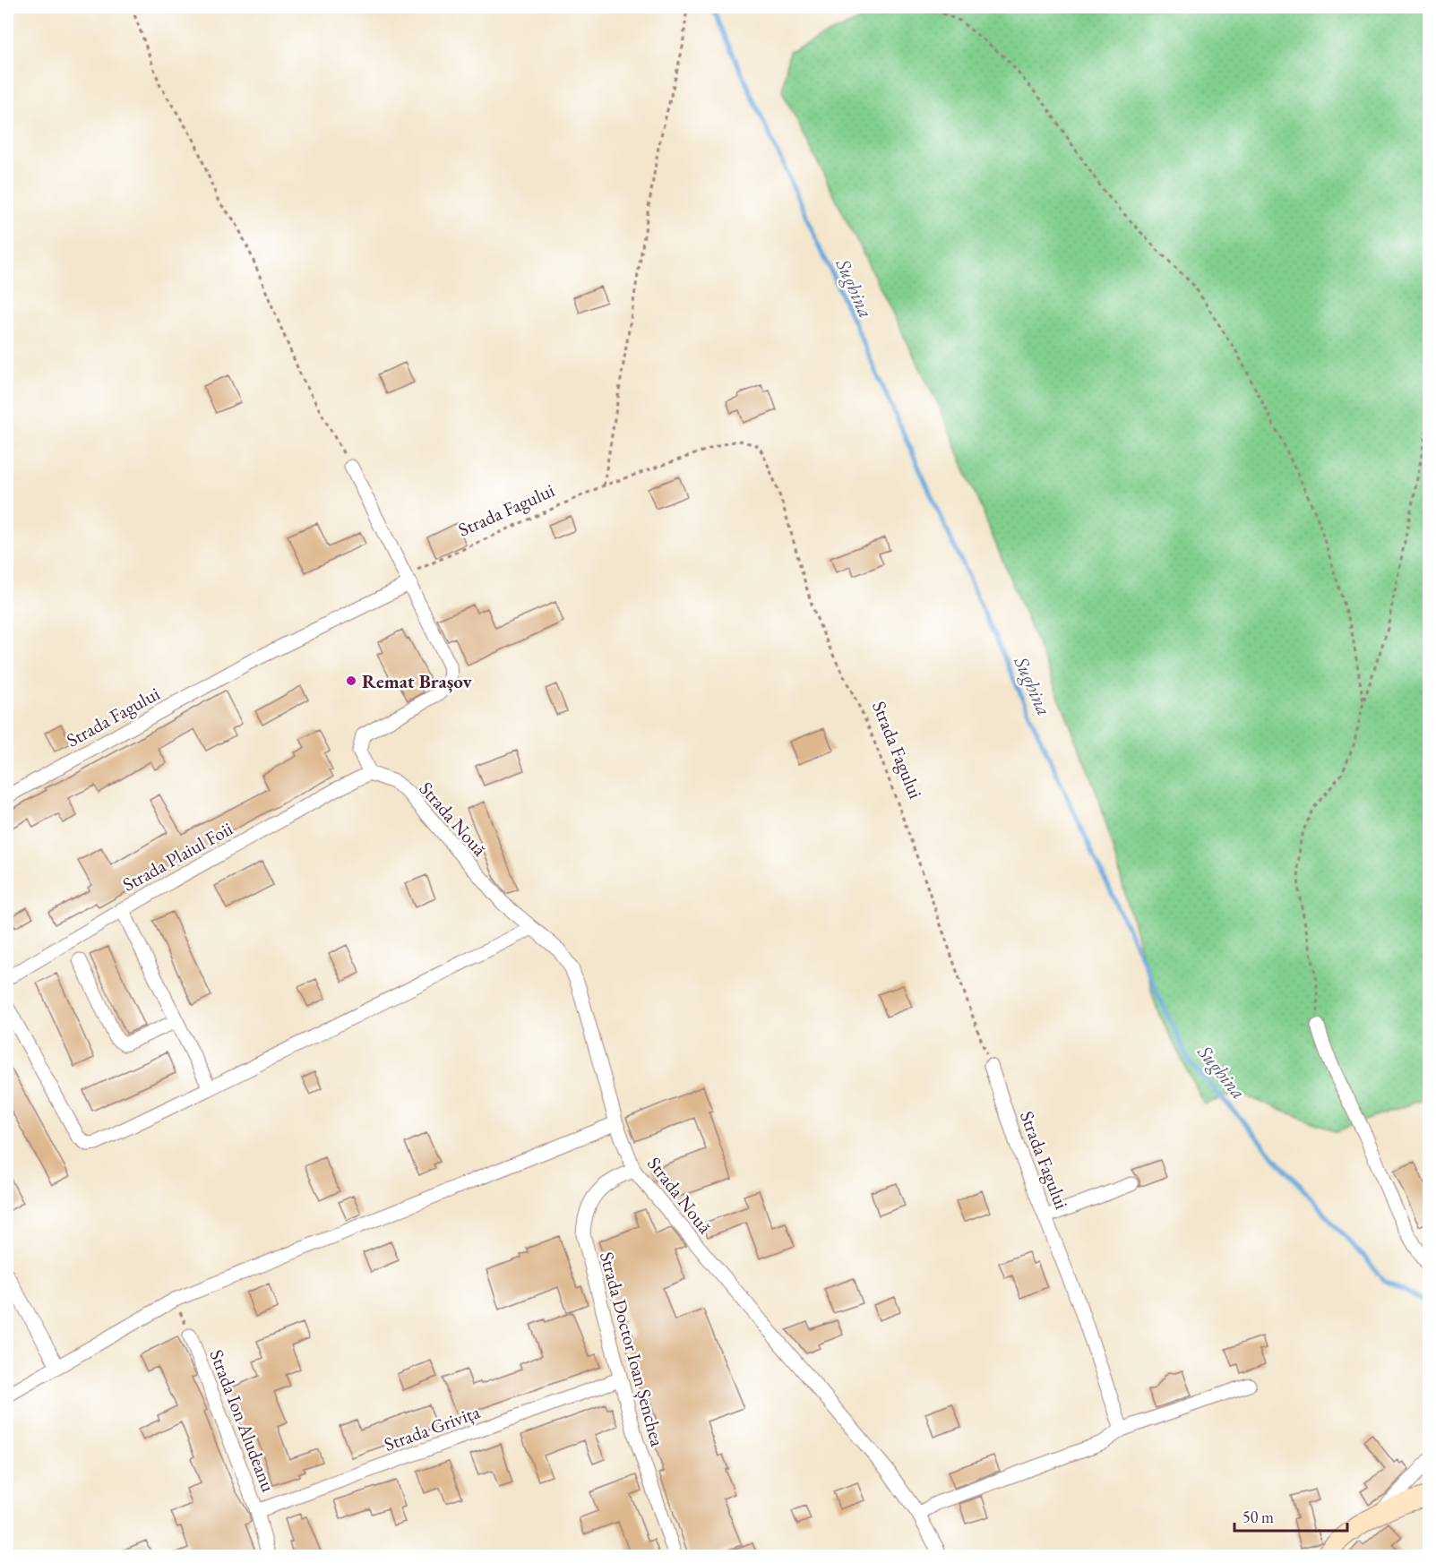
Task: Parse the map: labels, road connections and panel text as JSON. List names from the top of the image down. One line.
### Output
{"streets":{"street":["Strada Fagului","Strada Nouă","Strada Plaiul Foii","Strada Doctor Ioan Șenchea","Strada Ion Aludeanu","Strada Grivița"]},"crossings":[["Strada Nouă","Strada Plaiul Foii"],["Strada Nouă","Strada Doctor Ioan Șenchea"],["Strada Doctor Ioan Șenchea","Strada Grivița"],["Strada Ion Aludeanu","Strada Grivița"]],"water":["Sughina"],"places":["Remat Brașov"],"scale_bar":"50 m"}
